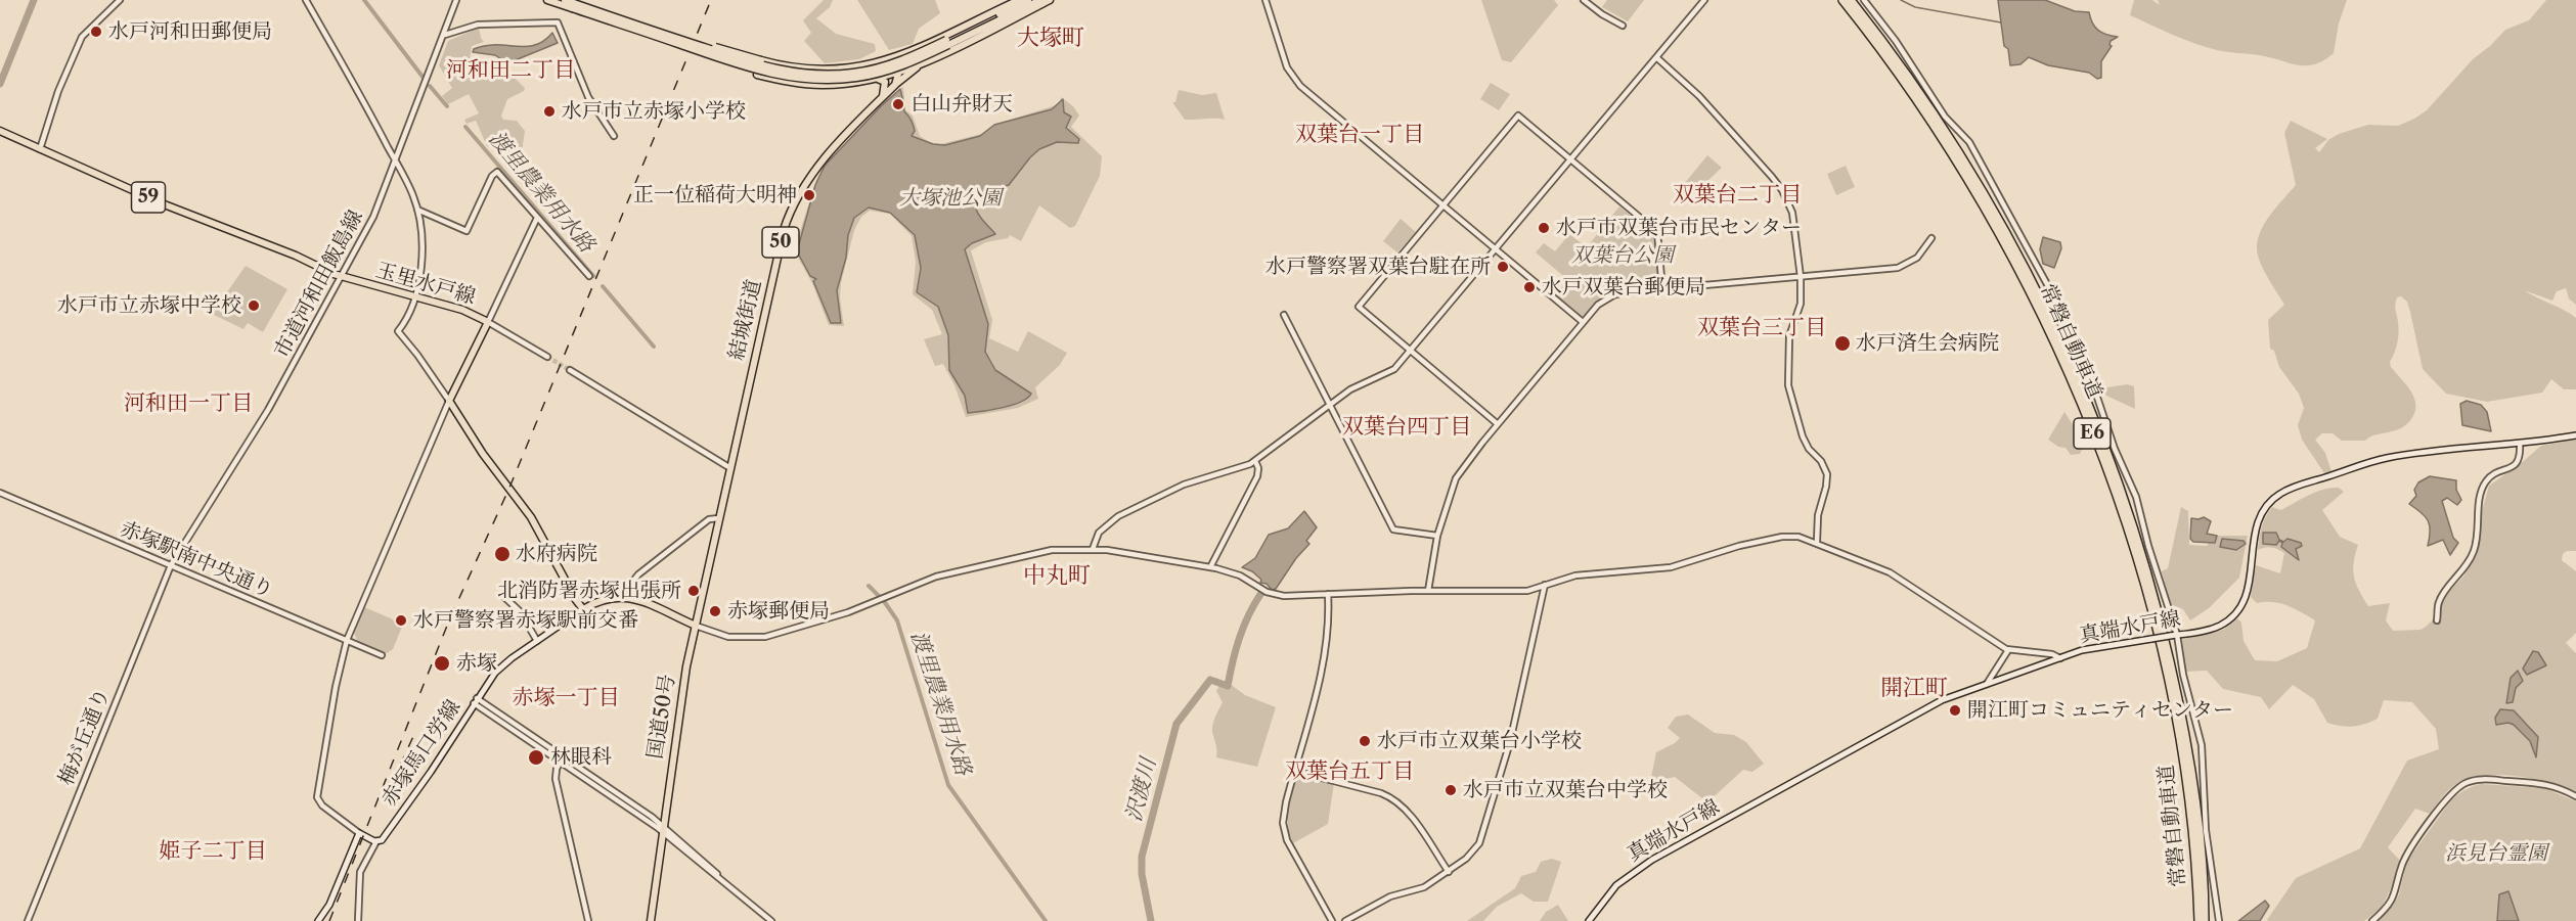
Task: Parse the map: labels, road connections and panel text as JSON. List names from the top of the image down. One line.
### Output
{"streets":{"highway":["常磐自動車道","E6"],"main road":["59","50","玉里水戸線","結城街道","真端水戸線","国道50号","赤塚馬口労線"],"street":["市道河和田飯島線","赤塚駅南中央通り","梅が丘通り"]},"crossings":[["市道河和田飯島線","玉里水戸線"],["市道河和田飯島線","赤塚駅南中央通り"],["市道河和田飯島線","梅が丘通り"],["結城街道","国道50号"],["赤塚駅南中央通り","梅が丘通り"]],"districts":["大塚町","河和田二丁目","双葉台一丁目","双葉台二丁目","双葉台三丁目","河和田一丁目","双葉台四丁目","中丸町","開江町","赤塚一丁目","双葉台五丁目","姫子二丁目"],"water":["渡里農業用水路","沢渡川"],"parks":["大塚池公園","双葉台公園","浜見台霊園"],"places":["水戸河和田郵便局","白山弁財天","水戸市立赤塚小学校","正一位稲荷大明神","水戸市双葉台市民センター","水戸警察署双葉台駐在所","水戸双葉台郵便局","水戸市立赤塚中学校","水戸済生会病院","水府病院","北消防署赤塚出張所","赤塚郵便局","水戸警察署赤塚駅前交番","赤塚","開江町コミュニティセンター","水戸市立双葉台小学校","林眼科","水戸市立双葉台中学校"]}
